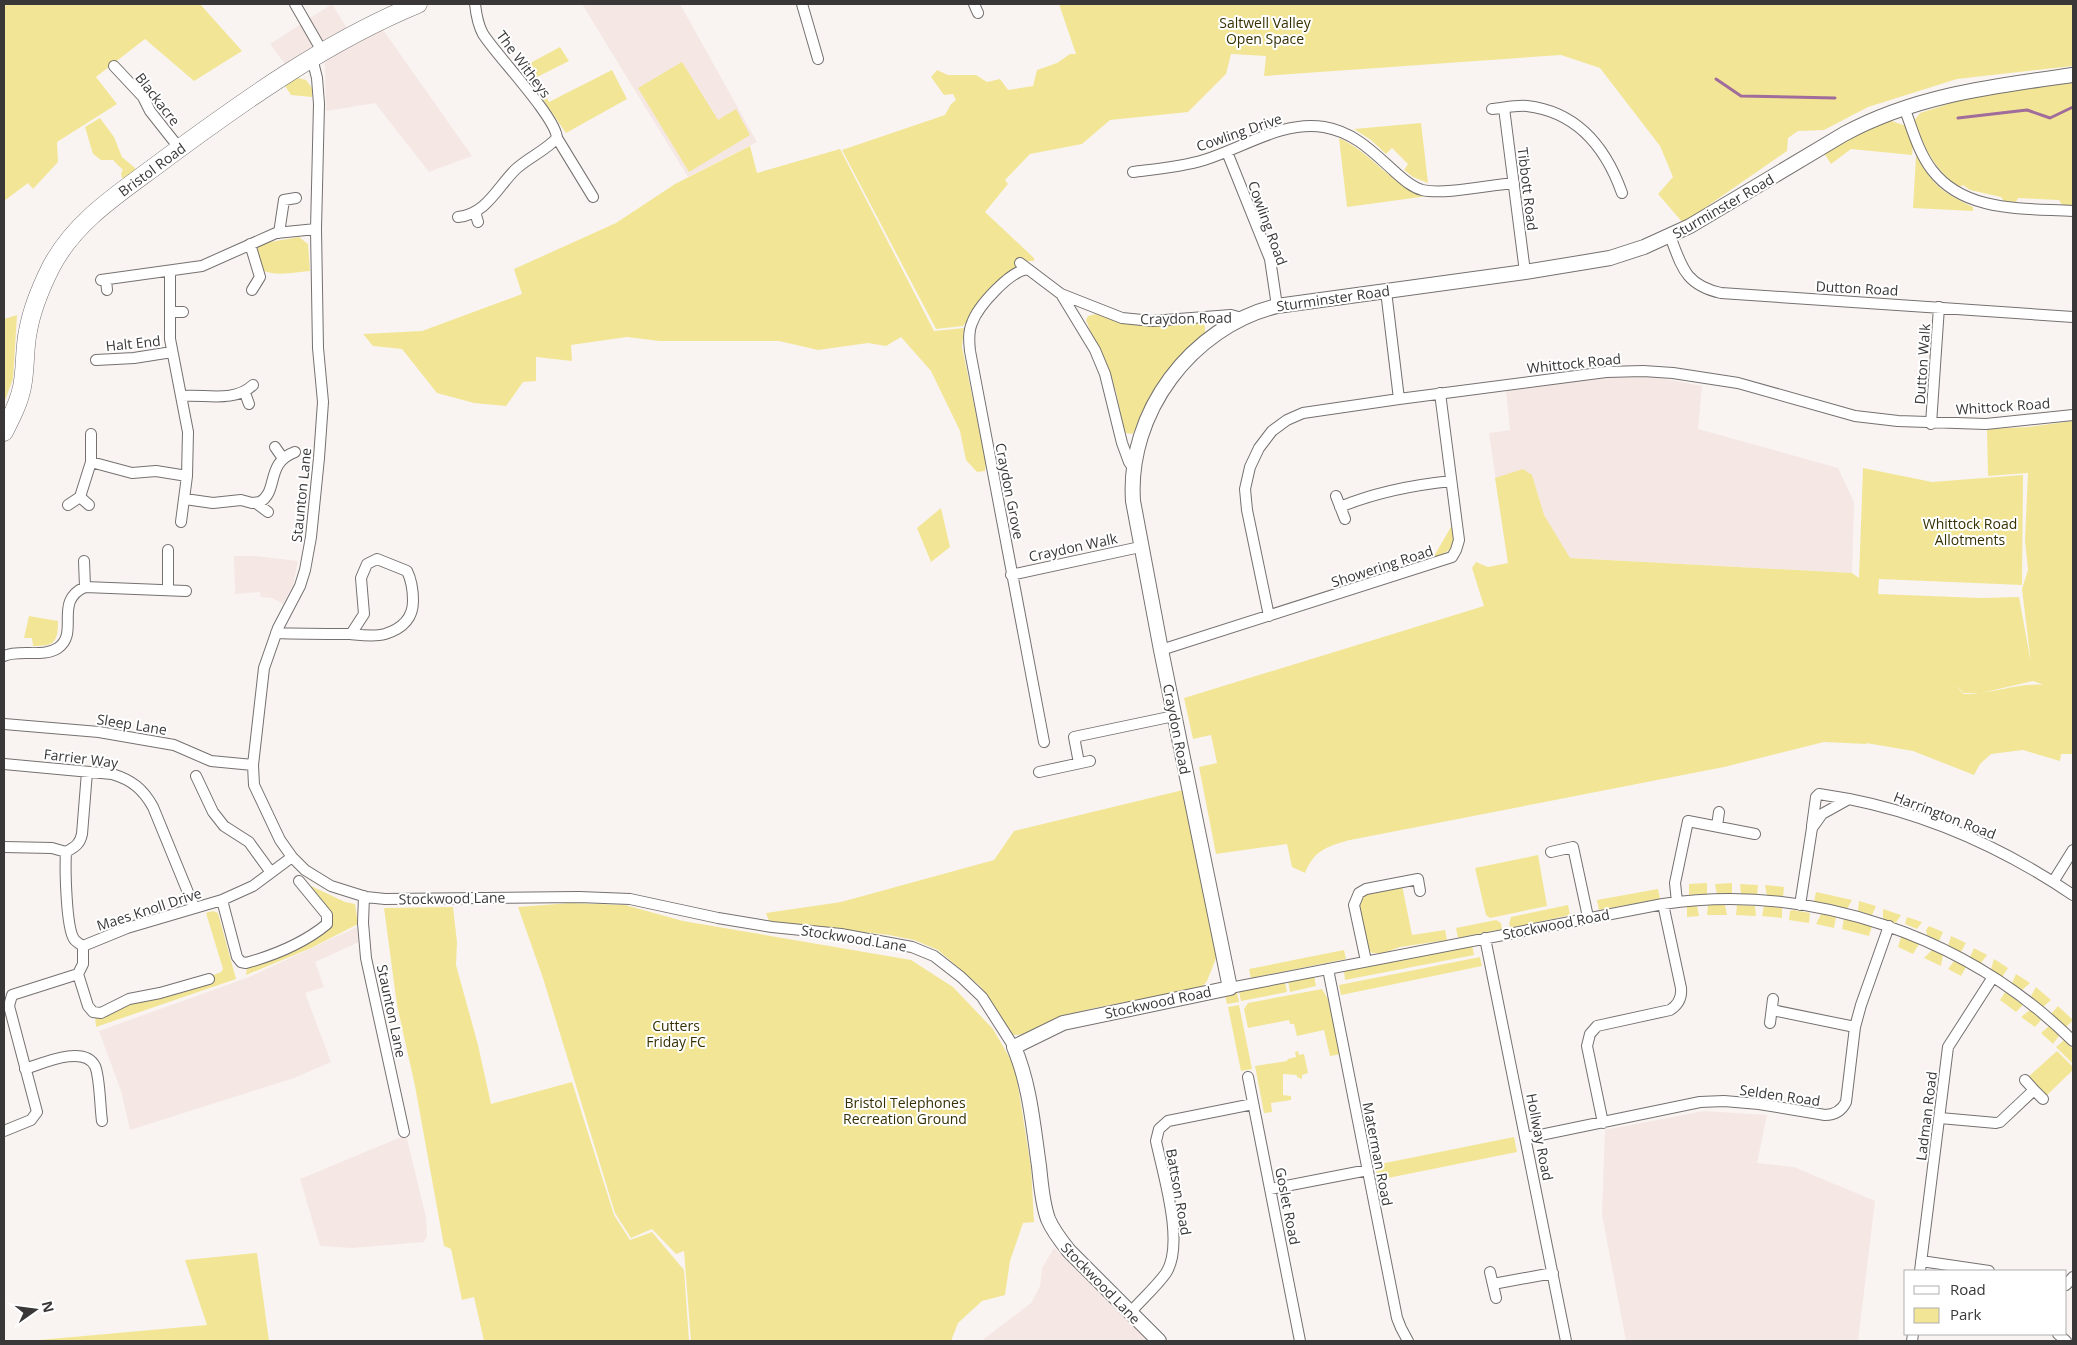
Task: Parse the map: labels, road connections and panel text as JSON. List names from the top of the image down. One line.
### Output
{"streets":{"highway":["Bristol Road"],"street":["The Witheys","Blackacre","Cowling Drive","Tibbott Road","Sturminster Road","Cowling Road","Dutton Road","Craydon Road","Halt End","Whittock Road","Dutton Walk","Craydon Grove","Staunton Lane","Craydon Walk","Showering Road","Sleep Lane","Farrier Way","Harrington Road","Stockwood Lane","Maes Knoll Drive","Stockwood Road","Selden Road","Ladman Road","Hollway Road","Materman Road","Battson Road","Goslet Road"]},"crossings":[["Blackacre","Bristol Road"],["Cowling Drive","Tibbott Road"],["Cowling Drive","Cowling Road"],["Bristol Road","Staunton Lane"],["Tibbott Road","Sturminster Road"],["Sturminster Road","Cowling Road"],["Sturminster Road","Dutton Road"],["Sturminster Road","Craydon Road"],["Dutton Road","Dutton Walk"],["Craydon Road","Craydon Grove"],["Craydon Road","Craydon Walk"],["Craydon Road","Showering Road"],["Craydon Road","Stockwood Road"],["Whittock Road","Dutton Walk"],["Whittock Road","Showering Road"],["Craydon Grove","Craydon Walk"],["Staunton Lane","Sleep Lane"],["Staunton Lane","Stockwood Lane"],["Staunton Lane","Maes Knoll Drive"],["Farrier Way","Maes Knoll Drive"],["Harrington Road","Stockwood Road"],["Stockwood Lane","Stockwood Road"],["Stockwood Lane","Battson Road"],["Stockwood Road","Selden Road"],["Stockwood Road","Ladman Road"],["Stockwood Road","Hollway Road"],["Stockwood Road","Materman Road"],["Selden Road","Hollway Road"],["Battson Road","Goslet Road"]],"parks":["Saltwell Valley Open Space","Whittock Road Allotments","Cutters Friday FC","Bristol Telephones Recreation Ground"],"legend":["Road","Park"],"north":"right"}
